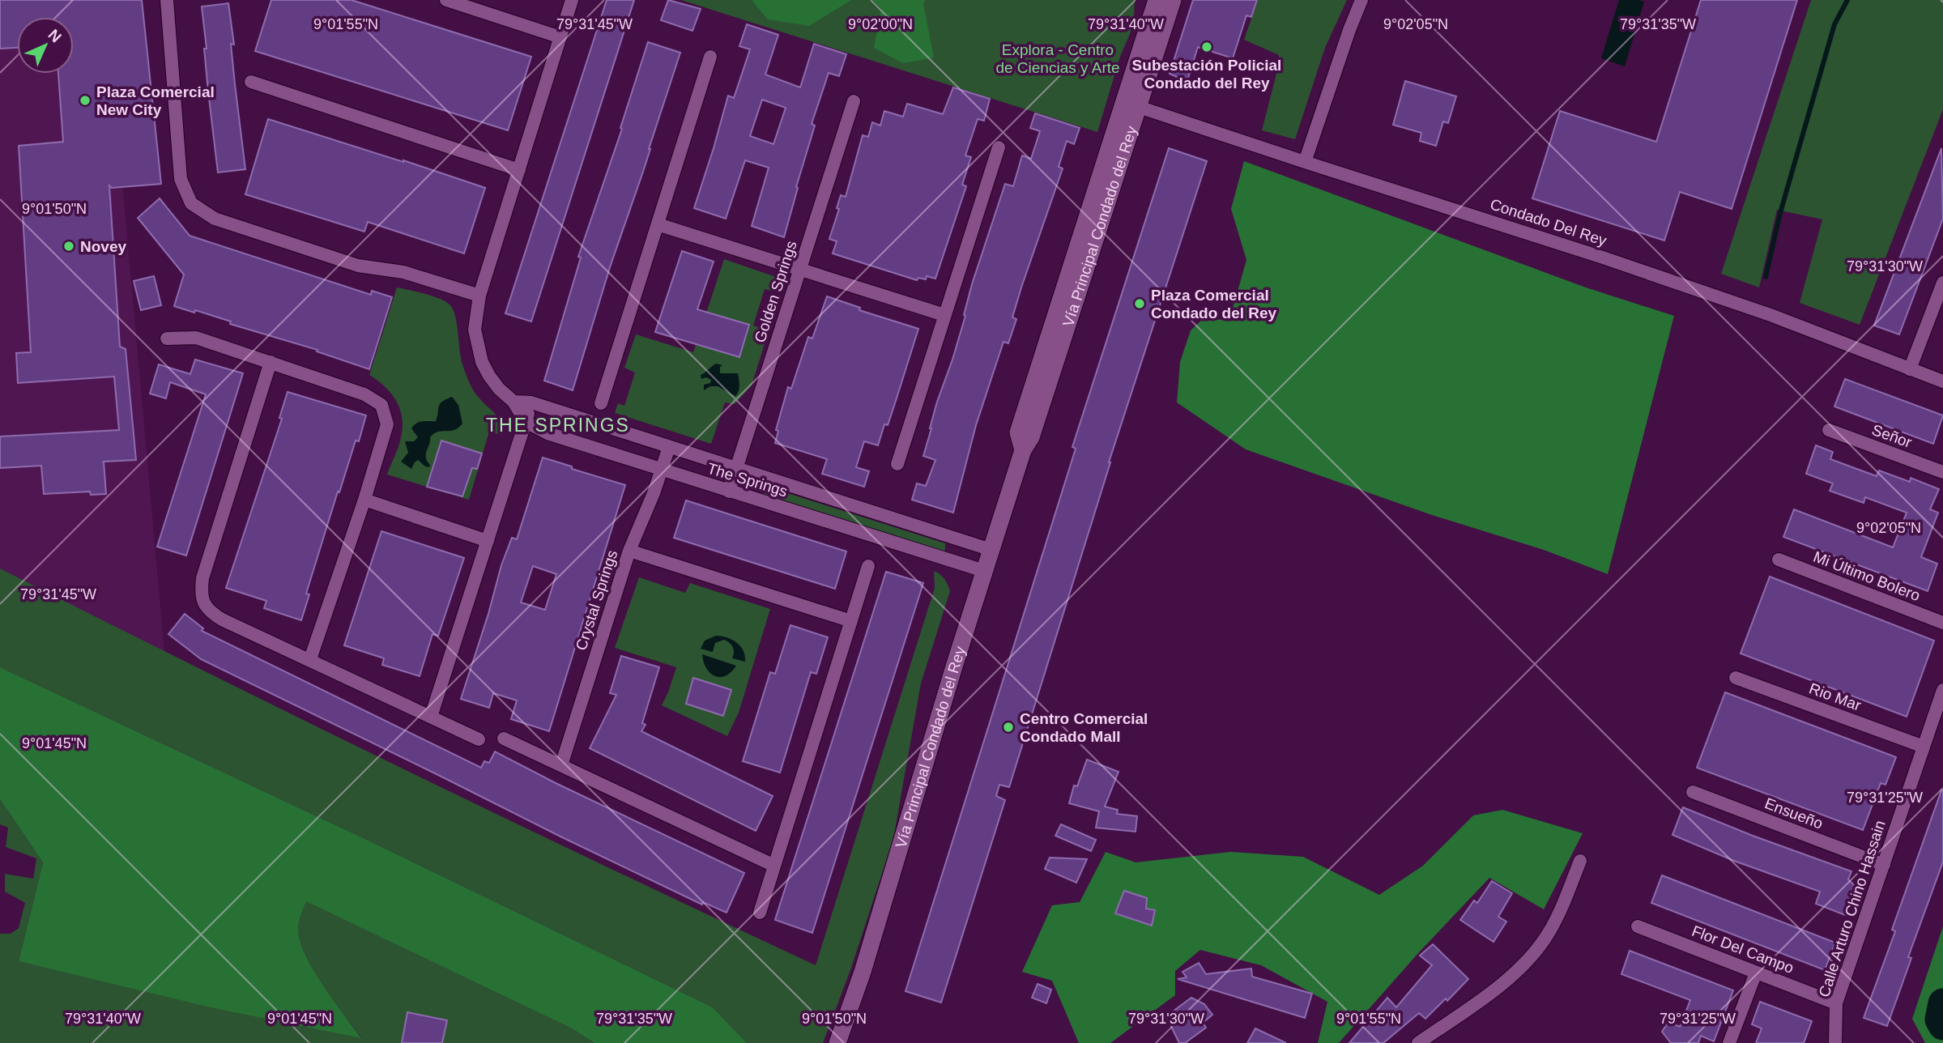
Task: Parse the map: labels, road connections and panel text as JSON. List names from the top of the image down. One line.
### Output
{"streets":{"street":["Condado Del Rey","Vía Principal Condado del Rey","Golden Springs","Señor","The Springs","Mi Último Bolero","Crystal Springs","Rio Mar","Ensueño","Calle Arturo Chino Hassain","Flor Del Campo"]},"crossings":[["Condado Del Rey","Vía Principal Condado del Rey"],["Vía Principal Condado del Rey","The Springs"],["Golden Springs","The Springs"],["The Springs","Crystal Springs"],["Rio Mar","Calle Arturo Chino Hassain"],["Ensueño","Calle Arturo Chino Hassain"],["Calle Arturo Chino Hassain","Flor Del Campo"]],"districts":["THE SPRINGS"],"parks":["Explora - Centro de Ciencias y Arte"],"places":["Subestación Policial Condado del Rey","Plaza Comercial New City","Novey","Plaza Comercial Condado del Rey","Centro Comercial Condado Mall"],"north":"top right","coordinates":["9°01'55\"N","79°31'45\"W","9°02'00\"N","79°31'40\"W","9°02'05\"N","79°31'35\"W","9°01'50\"N","79°31'30\"W","9°01'45\"N","79°31'25\"W"]}
